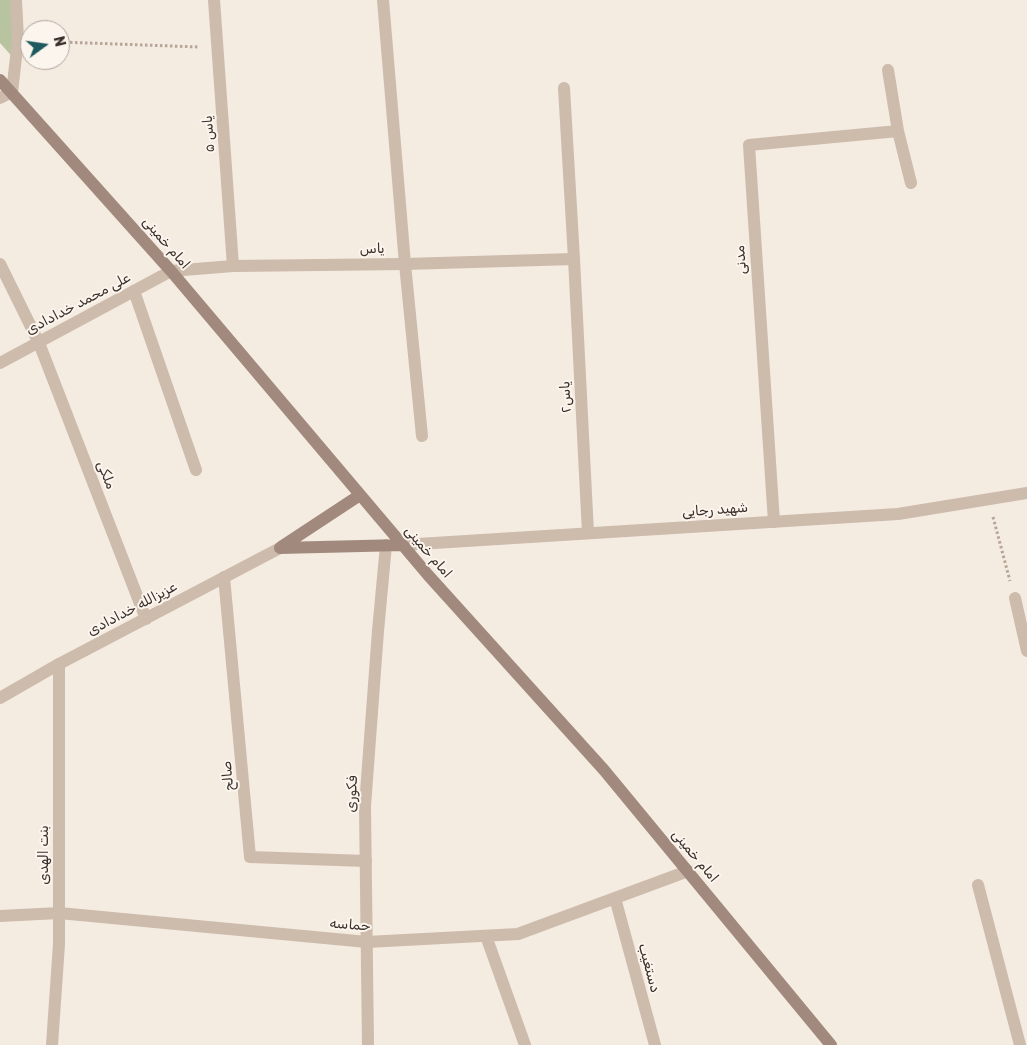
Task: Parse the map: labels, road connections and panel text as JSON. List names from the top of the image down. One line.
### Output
{"streets":{"main road":["امام خمینی"],"street":["یاس ۵","یاس","مدنی","علی محمد خدادادی","یاس۲","ملکی","شهید رجایی","عزیزالله خدادادی","صالح","فکوری","بنت الهدی","حماسه","دستغیب"]},"crossings":[["یاس ۵","یاس"],["امام خمینی","یاس"],["امام خمینی","علی محمد خدادادی"],["امام خمینی","شهید رجایی"],["امام خمینی","حماسه"],["یاس","علی محمد خدادادی"],["یاس","یاس۲"],["مدنی","شهید رجایی"],["علی محمد خدادادی","ملکی"],["یاس۲","شهید رجایی"],["ملکی","عزیزالله خدادادی"],["عزیزالله خدادادی","صالح"],["عزیزالله خدادادی","بنت الهدی"],["صالح","فکوری"],["فکوری","حماسه"],["بنت الهدی","حماسه"],["حماسه","دستغیب"]],"north":"right"}
